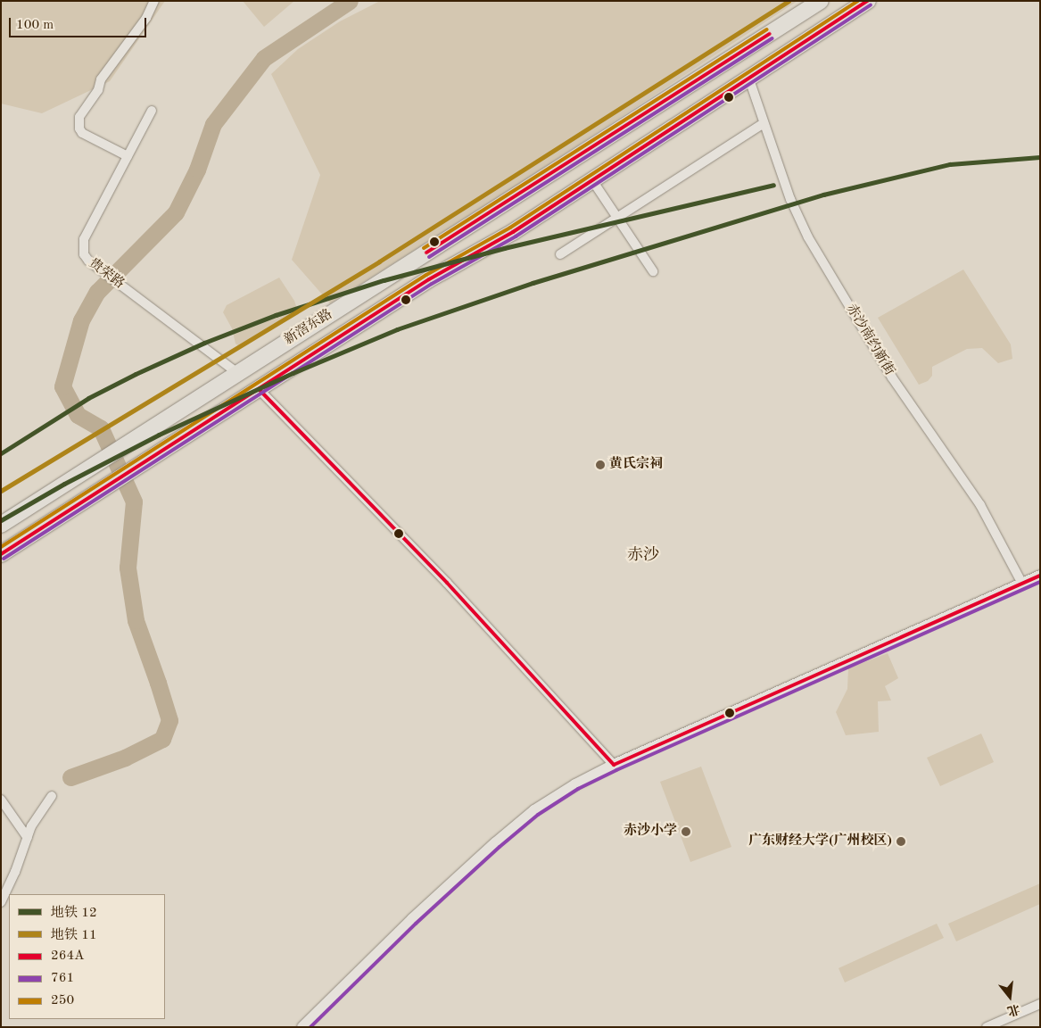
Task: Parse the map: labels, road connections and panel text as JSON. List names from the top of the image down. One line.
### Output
{"streets":{"highway":["新滘东路"],"street":["贵荣路","赤沙南约新街"]},"crossings":[["贵荣路","新滘东路"],["新滘东路","赤沙南约新街"]],"districts":["赤沙"],"places":["黄氏宗祠","赤沙小学","广东财经大学(广州校区)"],"lines":["metro line 11","transit line 264A","transit line 250","transit line 761","metro line 12"],"legend":["地铁 12","地铁 11","264A","761","250"],"scale_bar":"100 m","north":"bottom"}
